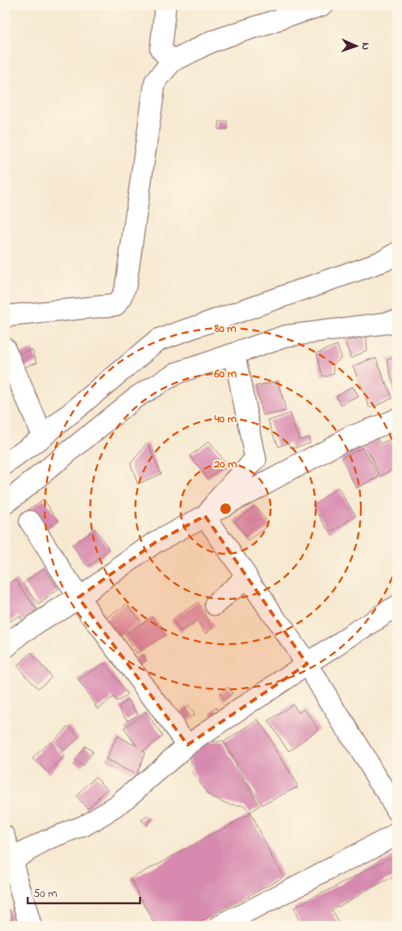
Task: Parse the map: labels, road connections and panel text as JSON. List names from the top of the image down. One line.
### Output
{"scale_bar":"50 m","north":"right","rings":["80 m","60 m","40 m","20 m"]}
